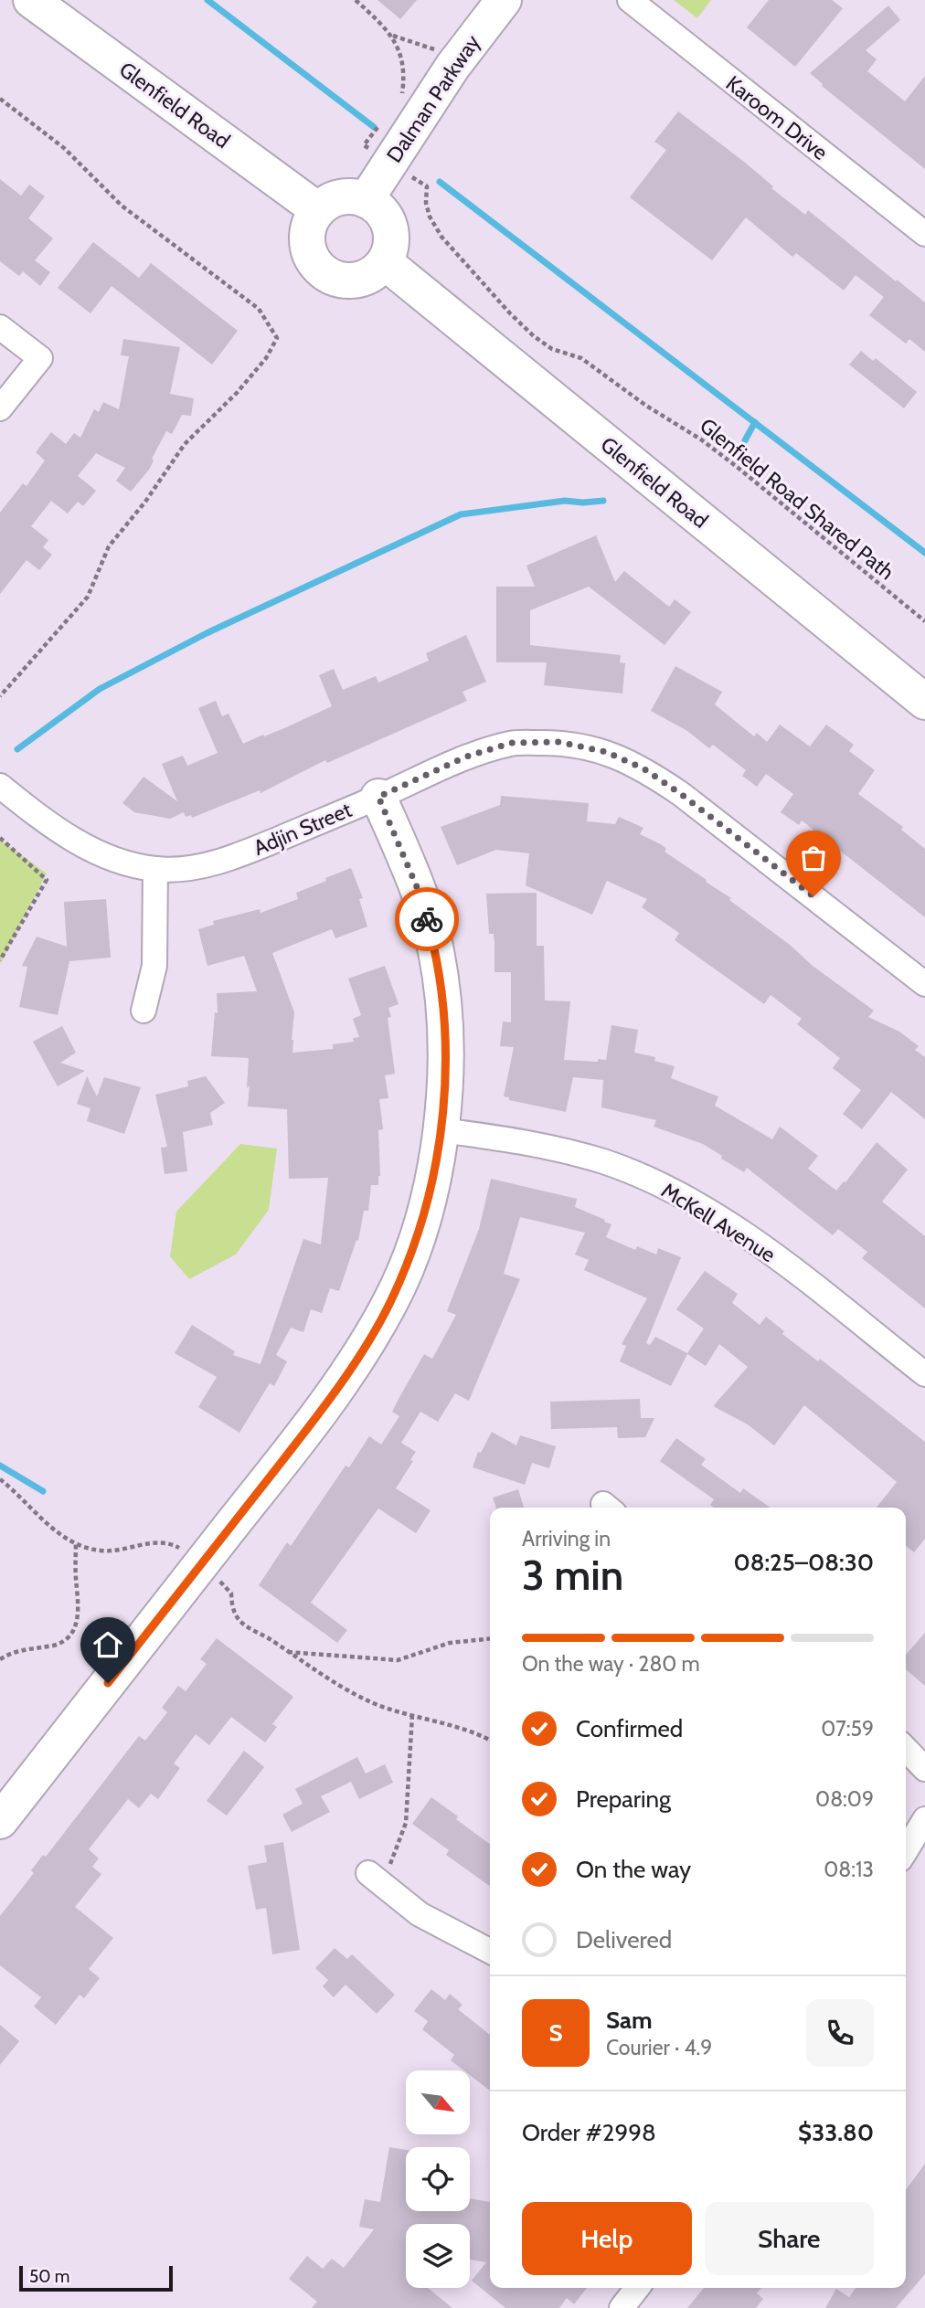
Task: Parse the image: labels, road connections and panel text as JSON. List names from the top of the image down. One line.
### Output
{"streets":{"street":["Dalman Parkway","Glenfield Road","Karoom Drive","Adjin Street","McKell Avenue"],"path":["Glenfield Road Shared Path"]},"crossings":[["Dalman Parkway","Glenfield Road"],["Dalman Parkway","Glenfield Road Shared Path"]],"scale_bar":"50 m","north":"bottom right","page":{"heading":["3 min","Arriving in","08:25–08:30"],"panel":["Sam","Courier · 4.9","Order #2998","$33.80"],"bar":"On the way · 280 m","list":[["Confirmed","07:59"],["Preparing","08:09"],["On the way","08:13"],"Delivered"],"round":"S","buttons":["Help","Share"],"scale":"50 m"}}
